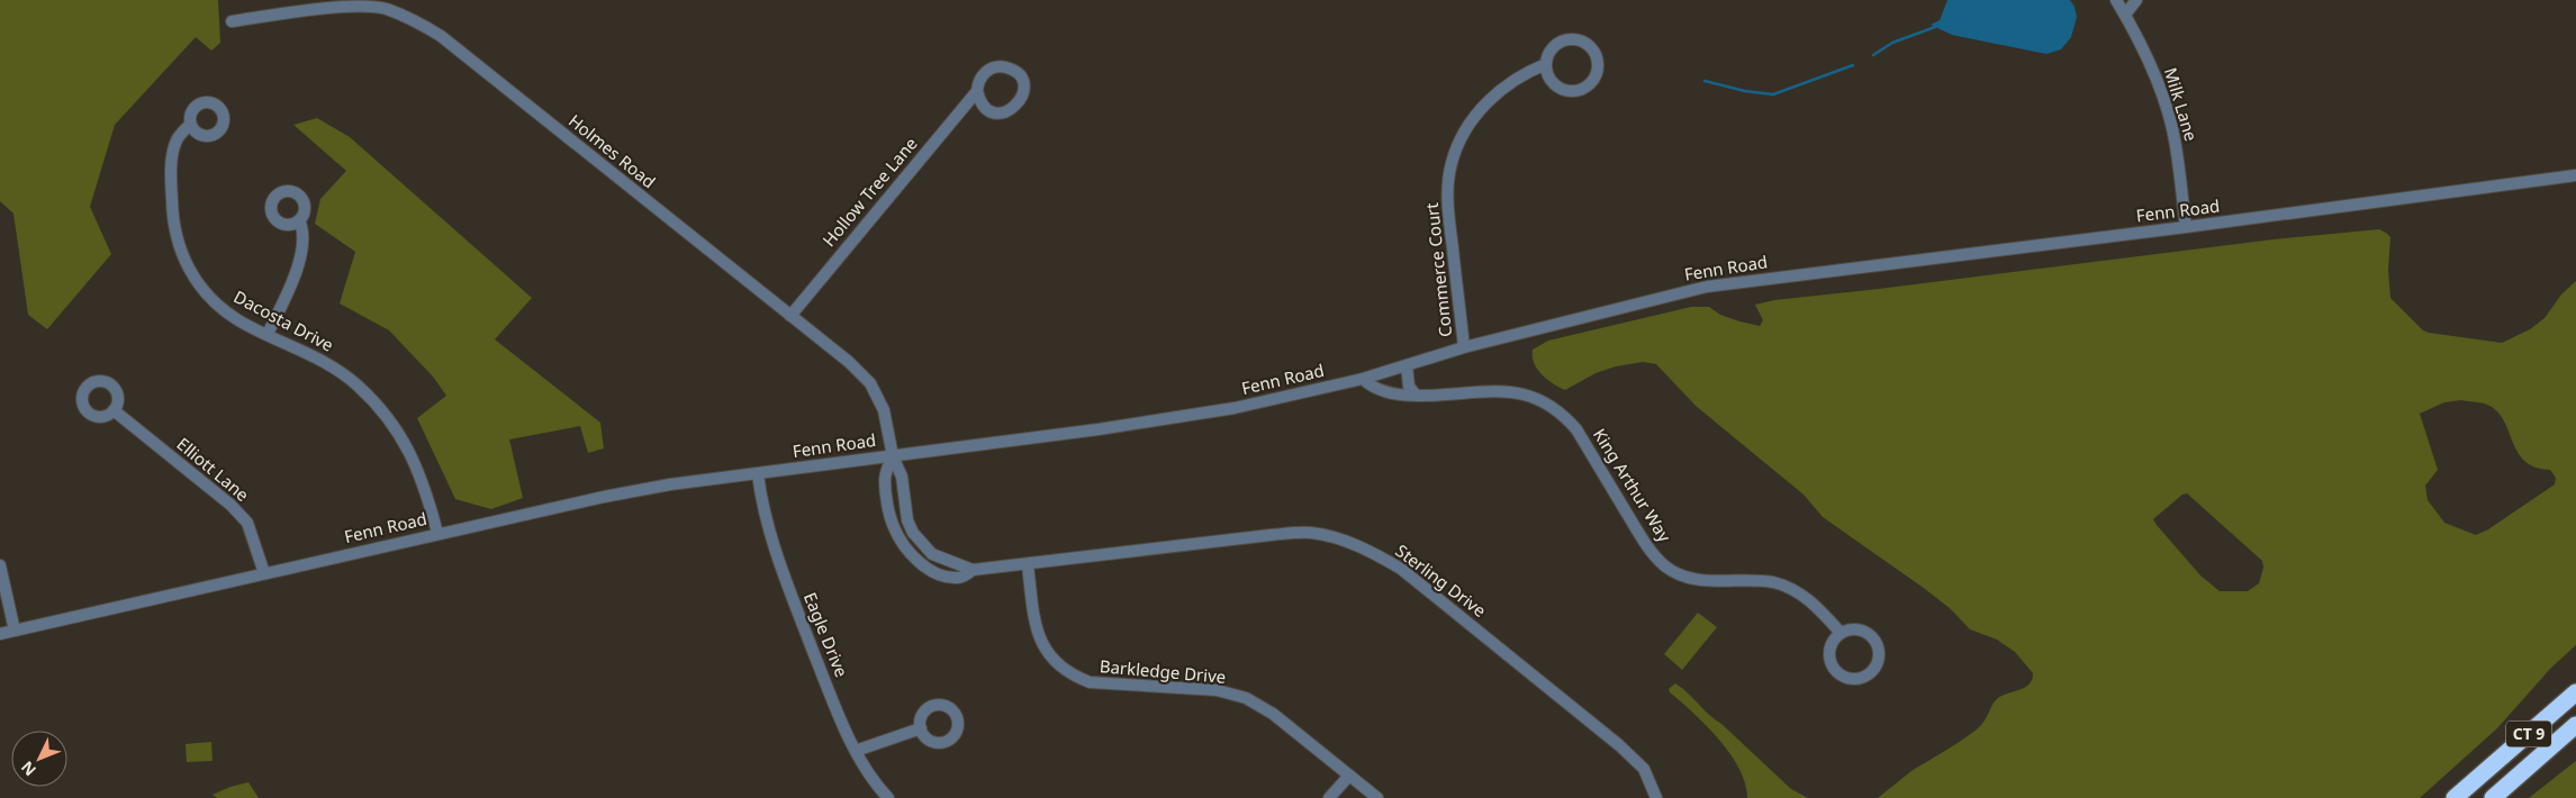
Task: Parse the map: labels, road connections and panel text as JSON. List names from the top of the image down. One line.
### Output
{"streets":{"highway":["CT 9"],"street":["Milk Lane","Holmes Road","Hollow Tree Lane","Fenn Road","Commerce Court","Dacosta Drive","Elliott Lane","King Arthur Way","Sterling Drive","Eagle Drive","Barkledge Drive"]},"crossings":[["Milk Lane","Fenn Road"],["Holmes Road","Hollow Tree Lane"],["Holmes Road","Fenn Road"],["Holmes Road","Sterling Drive"],["Fenn Road","Commerce Court"],["Fenn Road","Dacosta Drive"],["Fenn Road","Elliott Lane"],["Fenn Road","King Arthur Way"],["Fenn Road","Sterling Drive"],["Fenn Road","Eagle Drive"],["Sterling Drive","Barkledge Drive"]],"north":"bottom left"}
